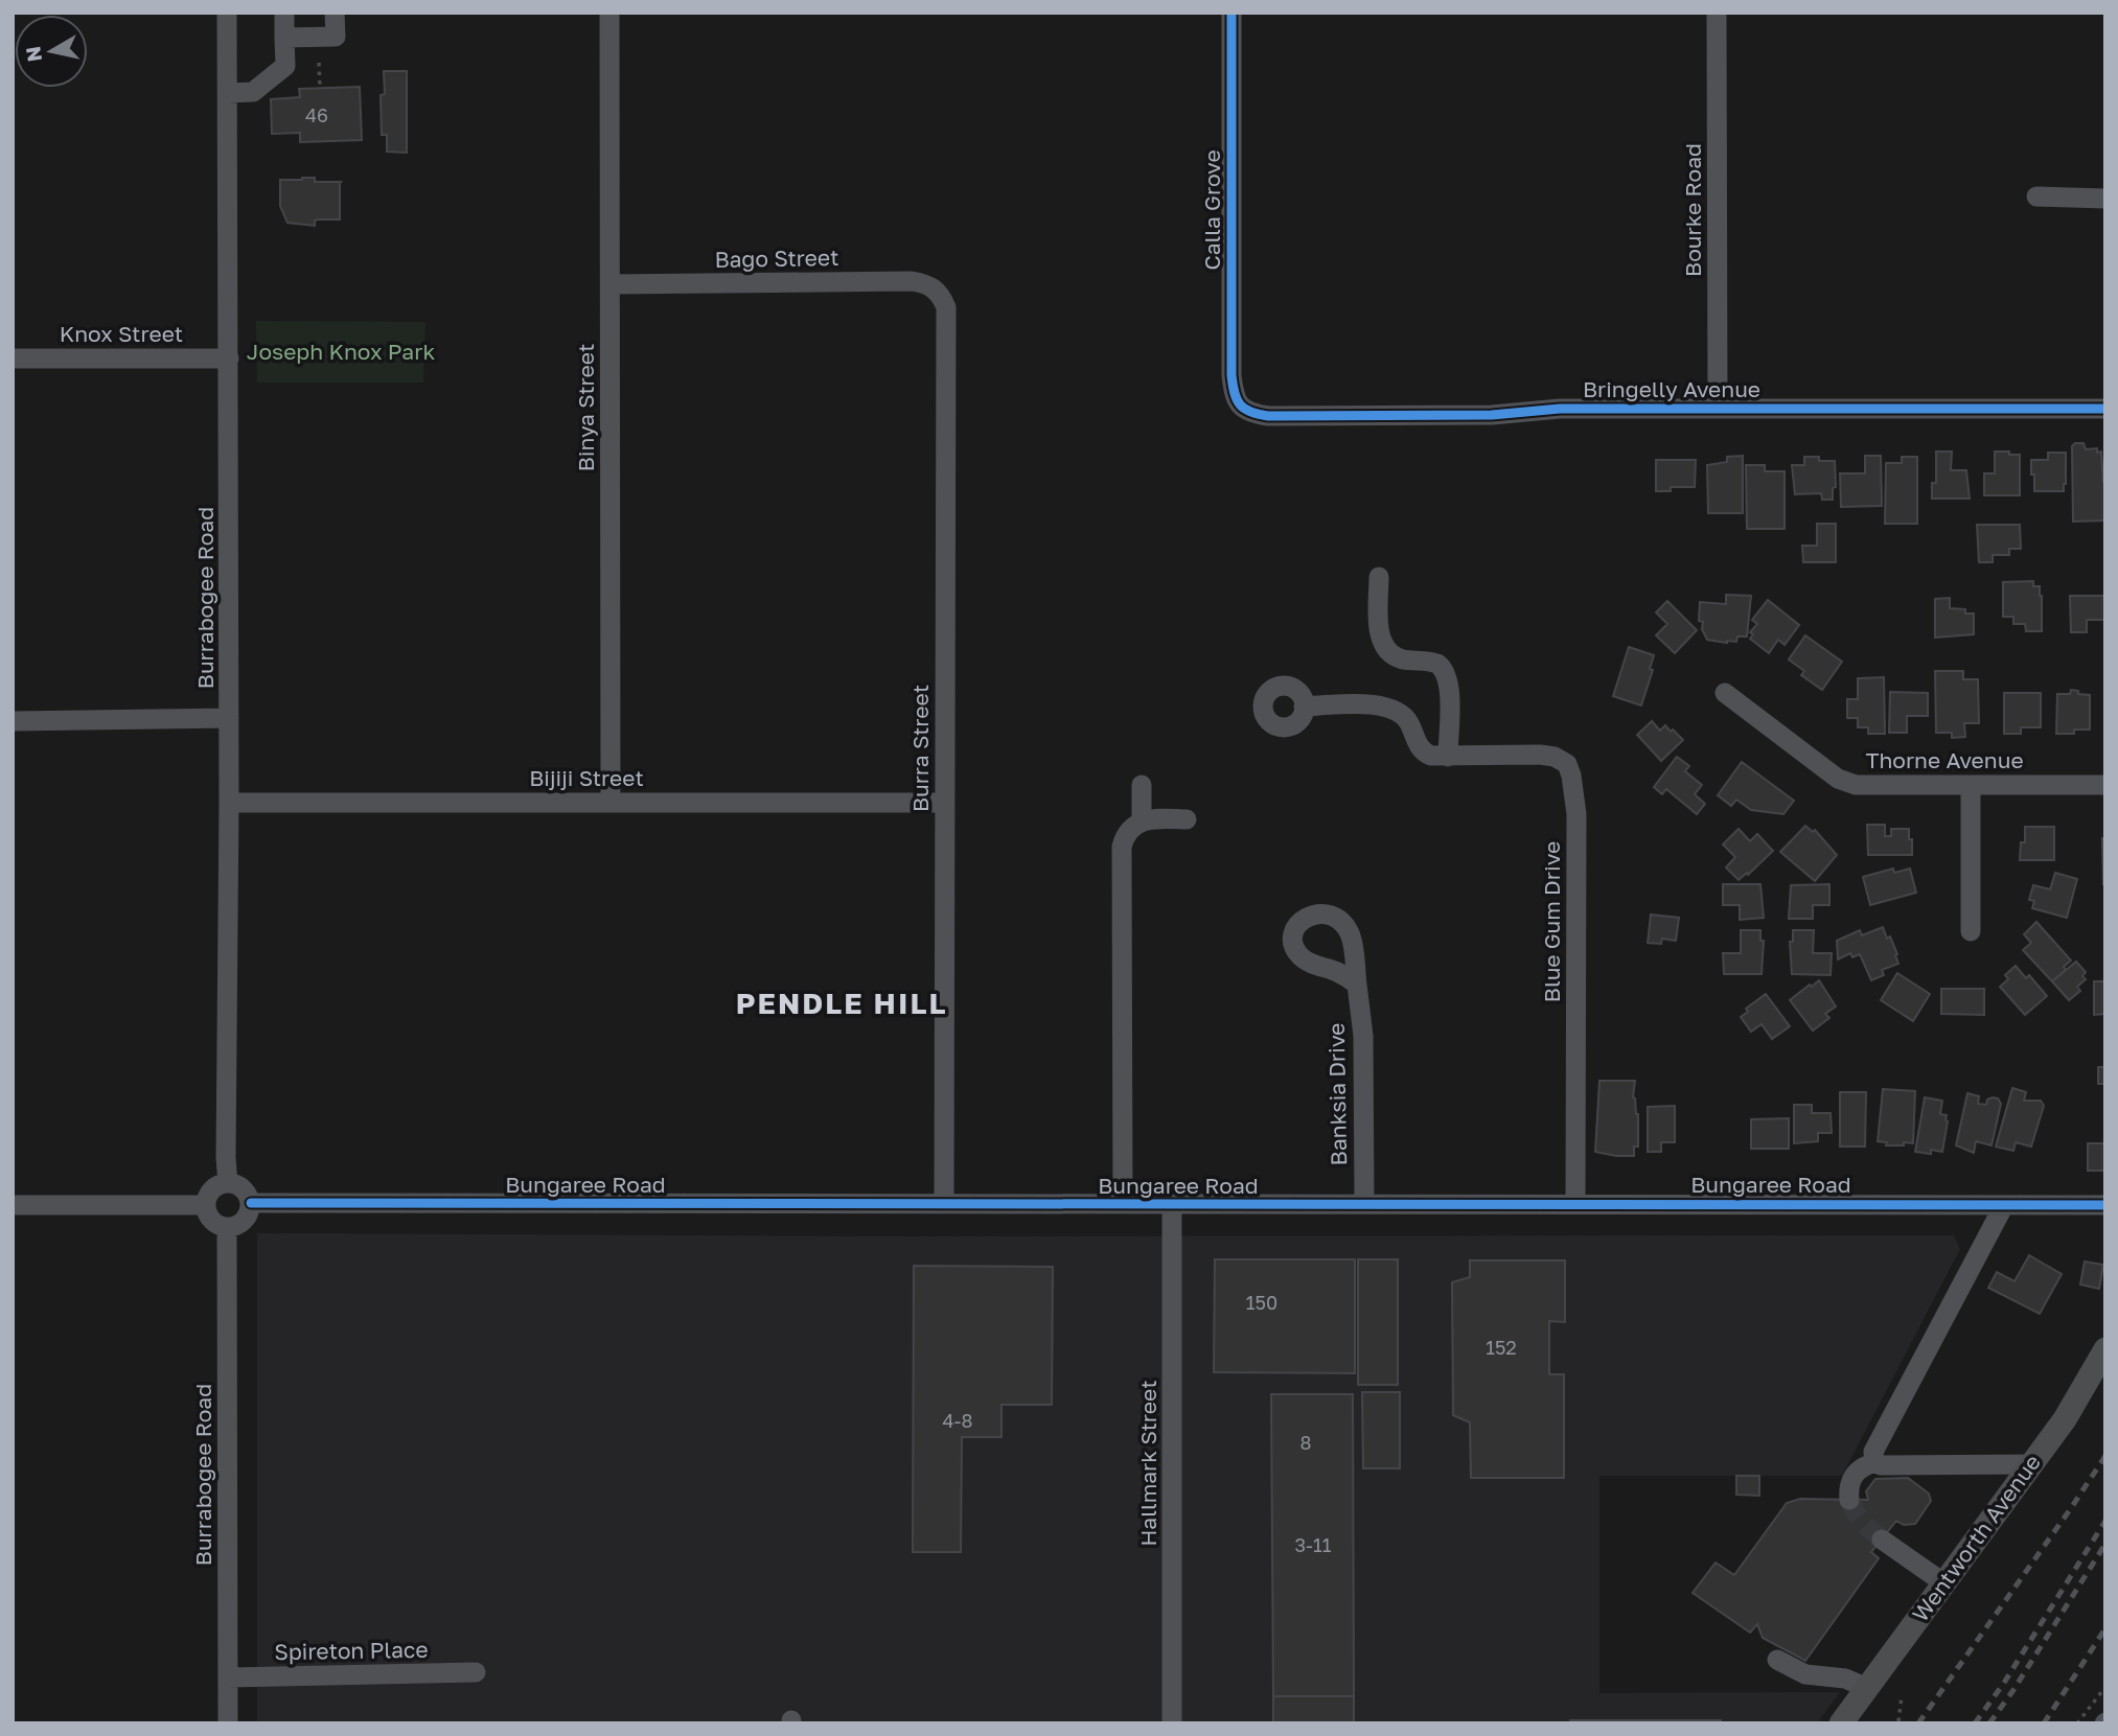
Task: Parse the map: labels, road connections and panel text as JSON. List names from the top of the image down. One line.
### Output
{"streets":{"main road":["Wentworth Avenue"],"street":["Calla Grove","Bourke Road","Bago Street","Knox Street","Bringelly Avenue","Binya Street","Burrabogee Road","Burra Street","Thorne Avenue","Bijiji Street","Blue Gum Drive","Banksia Drive","Bungaree Road","Hallmark Street","Spireton Place"]},"crossings":[["Calla Grove","Bringelly Avenue"],["Bourke Road","Bringelly Avenue"],["Bago Street","Binya Street"],["Bago Street","Burra Street"],["Knox Street","Burrabogee Road"],["Binya Street","Bijiji Street"],["Burrabogee Road","Bijiji Street"],["Burrabogee Road","Bungaree Road"],["Burrabogee Road","Spireton Place"],["Burra Street","Bijiji Street"],["Burra Street","Bungaree Road"],["Blue Gum Drive","Bungaree Road"],["Banksia Drive","Bungaree Road"],["Bungaree Road","Hallmark Street"]],"districts":["PENDLE HILL"],"parks":["Joseph Knox Park"],"house_numbers":["46","150","152","4-8","8","3-11"],"north":"left"}
